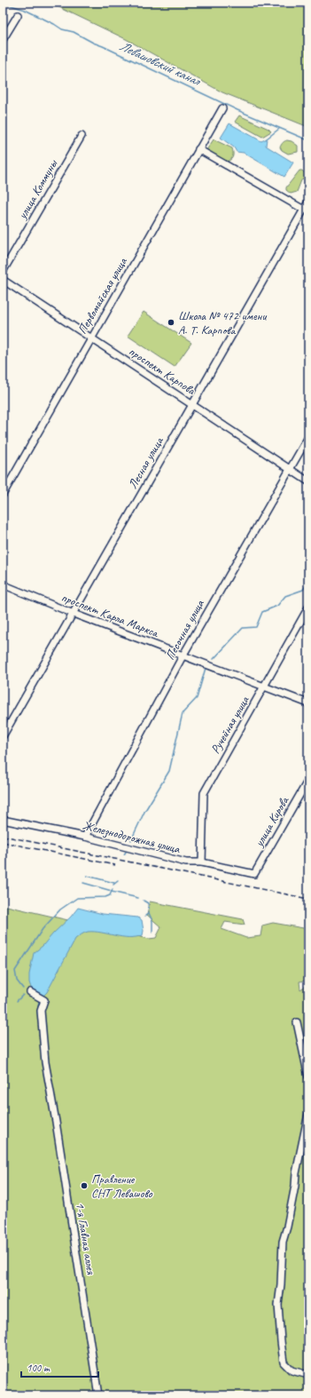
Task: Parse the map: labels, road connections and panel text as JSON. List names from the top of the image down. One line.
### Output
{"streets":{"street":["улица Коммуны","Первомайская улица","проспект Карпова","Лесная улица","проспект Карла Маркса","Песочная улица","Ручейная улица","улица Кирова","Железнодорожная улица","1-я Главная аллея"]},"crossings":[["Первомайская улица","проспект Карпова"],["проспект Карпова","Лесная улица"],["проспект Карпова","Песочная улица"],["Лесная улица","проспект Карла Маркса"],["проспект Карла Маркса","Песочная улица"],["проспект Карла Маркса","Ручейная улица"],["Песочная улица","Железнодорожная улица"],["Ручейная улица","Железнодорожная улица"],["улица Кирова","Железнодорожная улица"]],"water":["Левашовский канал"],"places":["Школа № 472 имени А. Т. Карпова","Правление СНТ Левашово"],"scale_bar":"100 m"}
